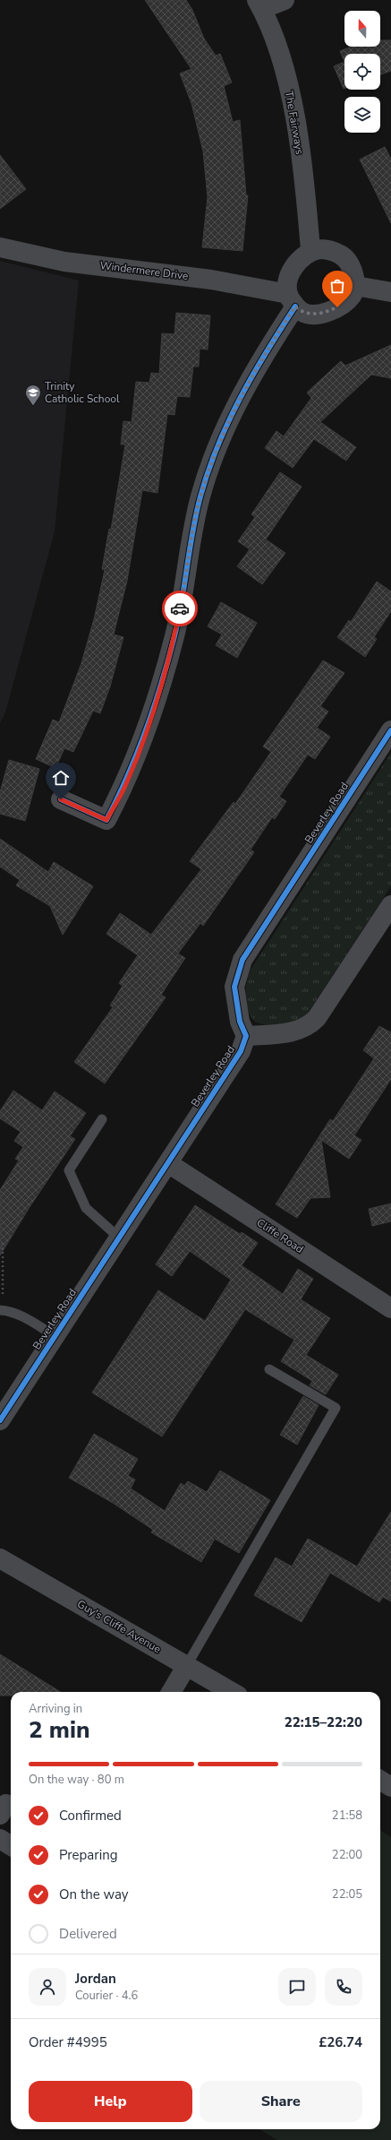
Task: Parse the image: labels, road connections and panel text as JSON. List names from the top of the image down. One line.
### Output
{"streets":{"street":["The Fairways","Windermere Drive","Beverley Road","Cliffe Road","Guy's Cliffe Avenue"]},"crossings":[["The Fairways","Windermere Drive"],["Beverley Road","Cliffe Road"]],"places":{"school or university":["Trinity Catholic School"]},"north":"top","page":{"heading":["2 min","Arriving in","22:15–22:20"],"panel":["Jordan","Courier · 4.6","Order #4995","£26.74"],"bar":"On the way · 80 m","list":[["Confirmed","21:58"],["Preparing","22:00"],["On the way","22:05"],"Delivered"],"buttons":["Help","Share"]}}
